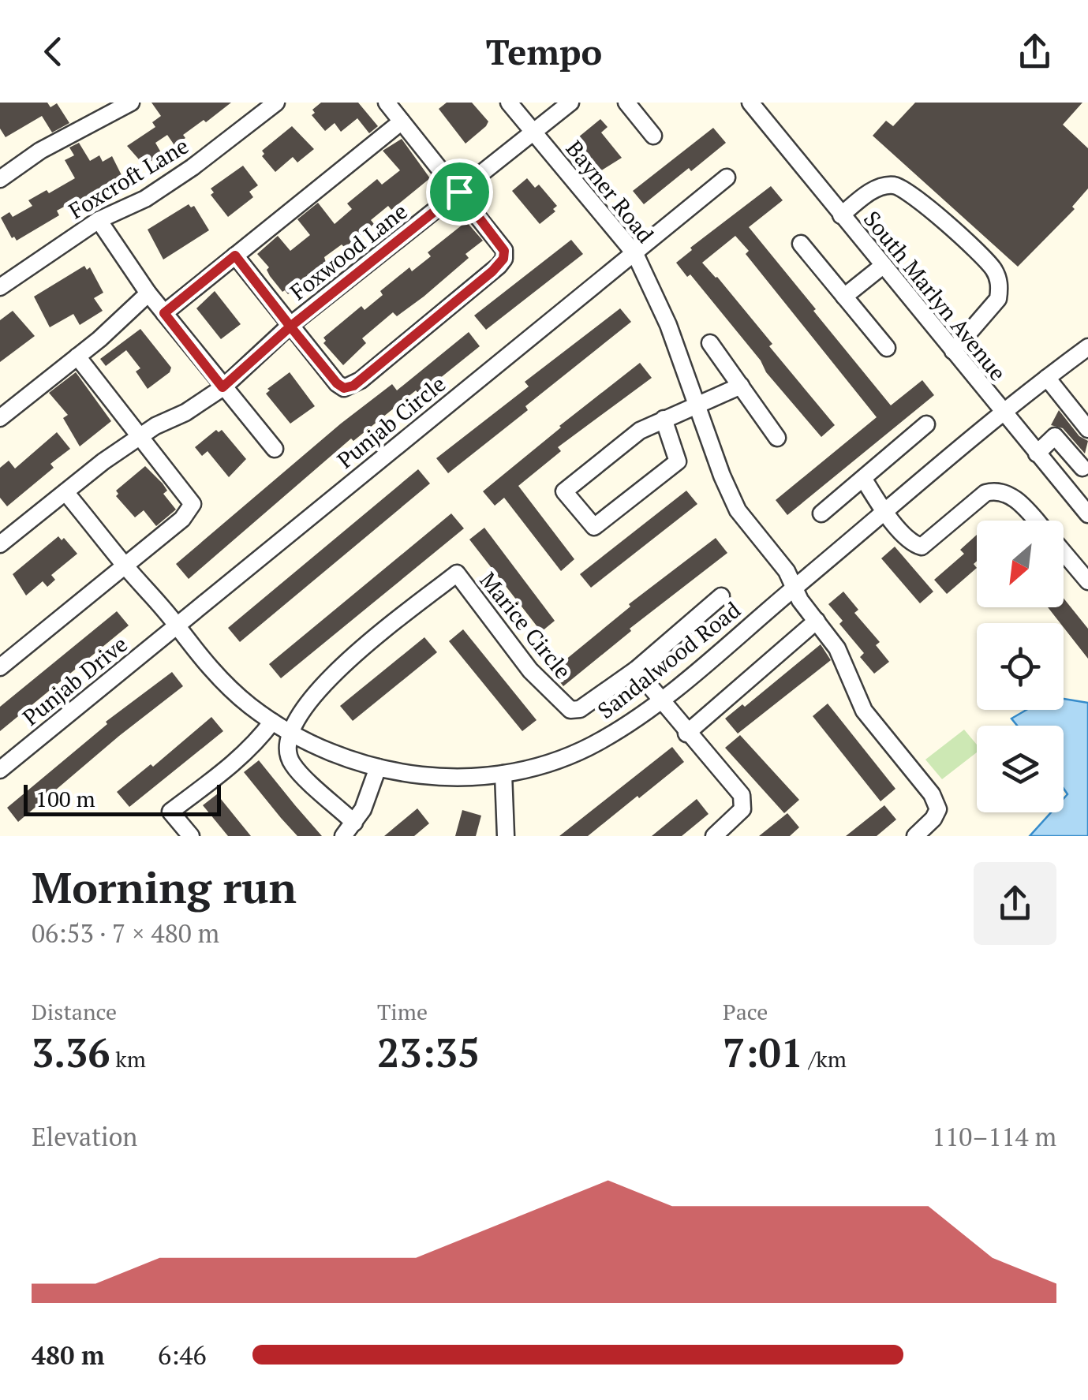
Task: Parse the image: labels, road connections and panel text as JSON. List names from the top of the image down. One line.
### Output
{"streets":{"street":["Foxcroft Lane","Bayner Road","Foxwood Lane","South Marlyn Avenue","Punjab Circle","Marice Circle","Sandalwood Road","Punjab Drive"]},"crossings":[["Bayner Road","Foxwood Lane"],["Bayner Road","Punjab Circle"],["Bayner Road","Sandalwood Road"],["Foxwood Lane","Sandalwood Road"],["South Marlyn Avenue","Sandalwood Road"],["Punjab Circle","Sandalwood Road"],["Punjab Circle","Punjab Drive"],["Marice Circle","Sandalwood Road"],["Sandalwood Road","Punjab Drive"]],"scale_bar":"100 m","north":"bottom left","page":{"header":"Tempo","scale":"100 m","heading":["Morning run","06:53 · 7 × 480 m"],"stats":[["Distance","3.36 km"],["Time","23:35"],["Pace","7:01 /km"]],"chart":["Elevation","110–114 m"],"list":[{"name":"480 m","note":"6:46"}]}}
